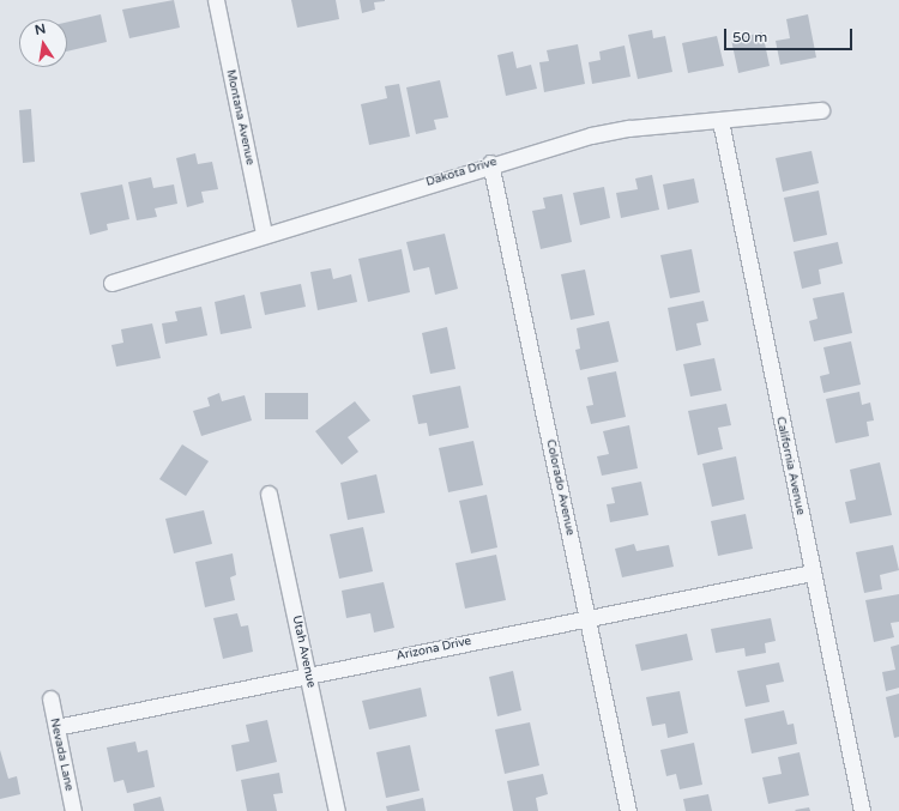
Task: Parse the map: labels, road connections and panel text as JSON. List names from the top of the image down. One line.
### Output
{"streets":{"street":["Montana Avenue","Dakota Drive","California Avenue","Colorado Avenue","Arizona Drive","Utah Avenue","Nevada Lane"]},"crossings":[["Montana Avenue","Dakota Drive"],["Dakota Drive","California Avenue"],["Dakota Drive","Colorado Avenue"],["California Avenue","Arizona Drive"],["Colorado Avenue","Arizona Drive"],["Arizona Drive","Utah Avenue"],["Arizona Drive","Nevada Lane"]],"scale_bar":"50 m","north":"top"}
